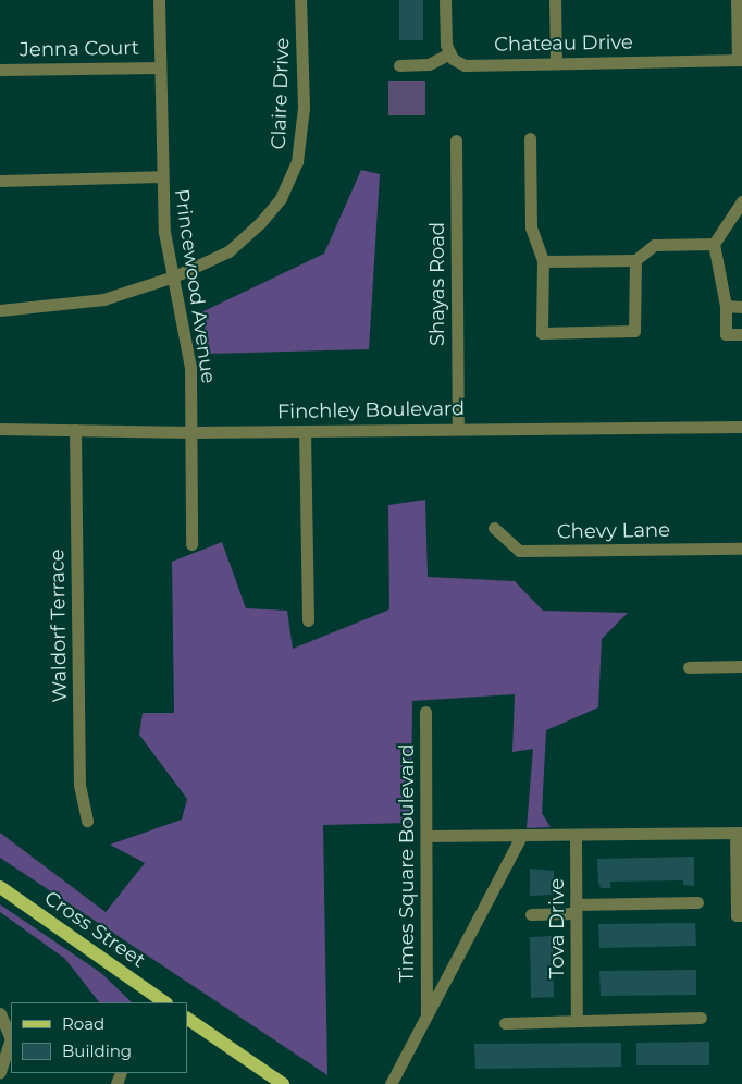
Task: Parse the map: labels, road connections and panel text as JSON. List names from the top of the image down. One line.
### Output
{"streets":{"main road":["Cross Street"],"street":["Chateau Drive","Jenna Court","Claire Drive","Shayas Road","Princewood Avenue","Finchley Boulevard","Chevy Lane","Waldorf Terrace","Times Square Boulevard","Tova Drive"]},"crossings":[["Jenna Court","Princewood Avenue"],["Claire Drive","Princewood Avenue"],["Shayas Road","Finchley Boulevard"],["Princewood Avenue","Finchley Boulevard"],["Finchley Boulevard","Waldorf Terrace"]],"legend":["Road","Building"]}
